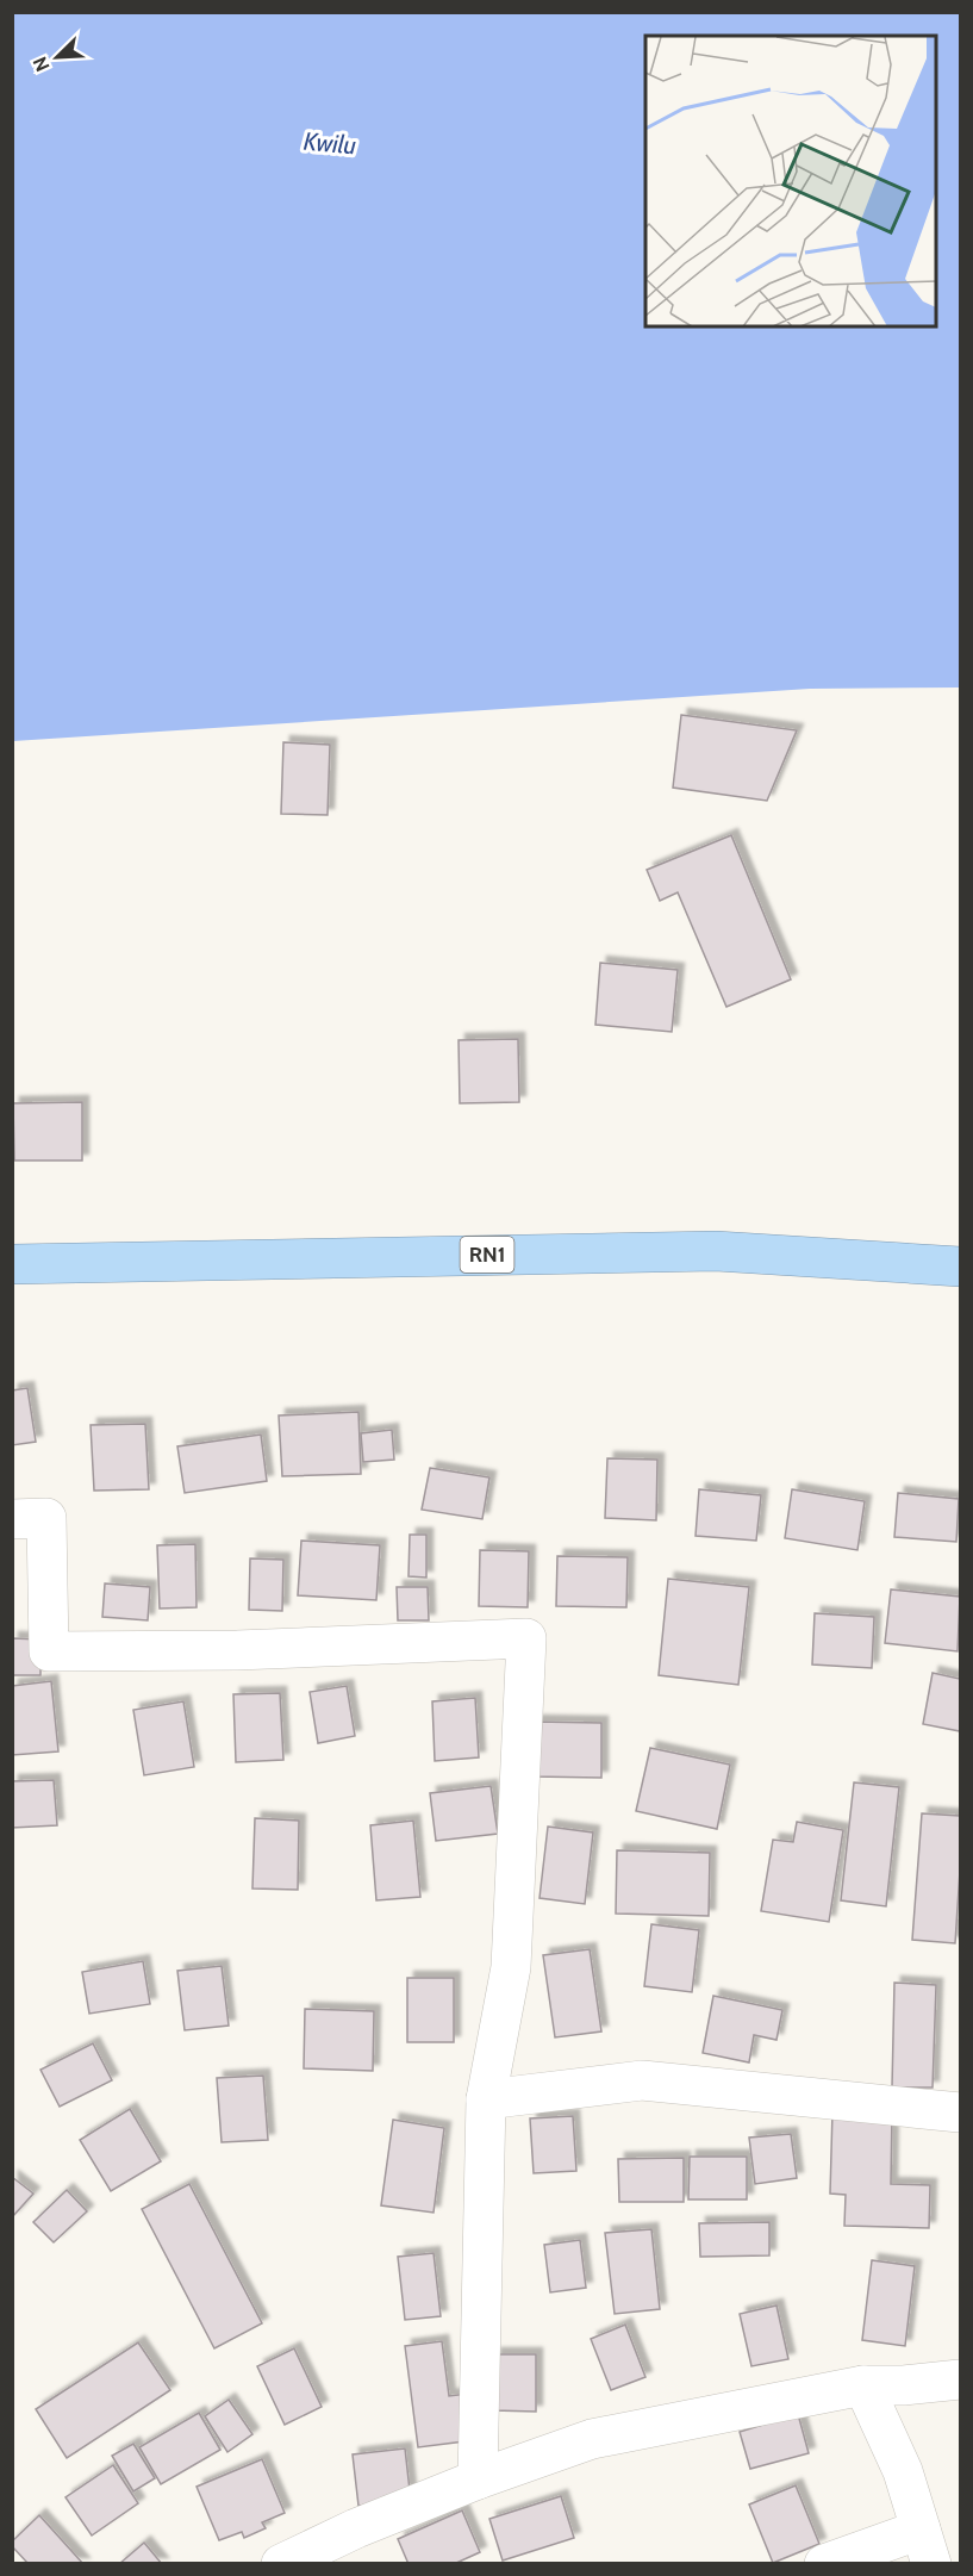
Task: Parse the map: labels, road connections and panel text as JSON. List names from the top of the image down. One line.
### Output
{"streets":{"highway":["RN1"]},"water":["Kwilu"],"north":"bottom left"}
